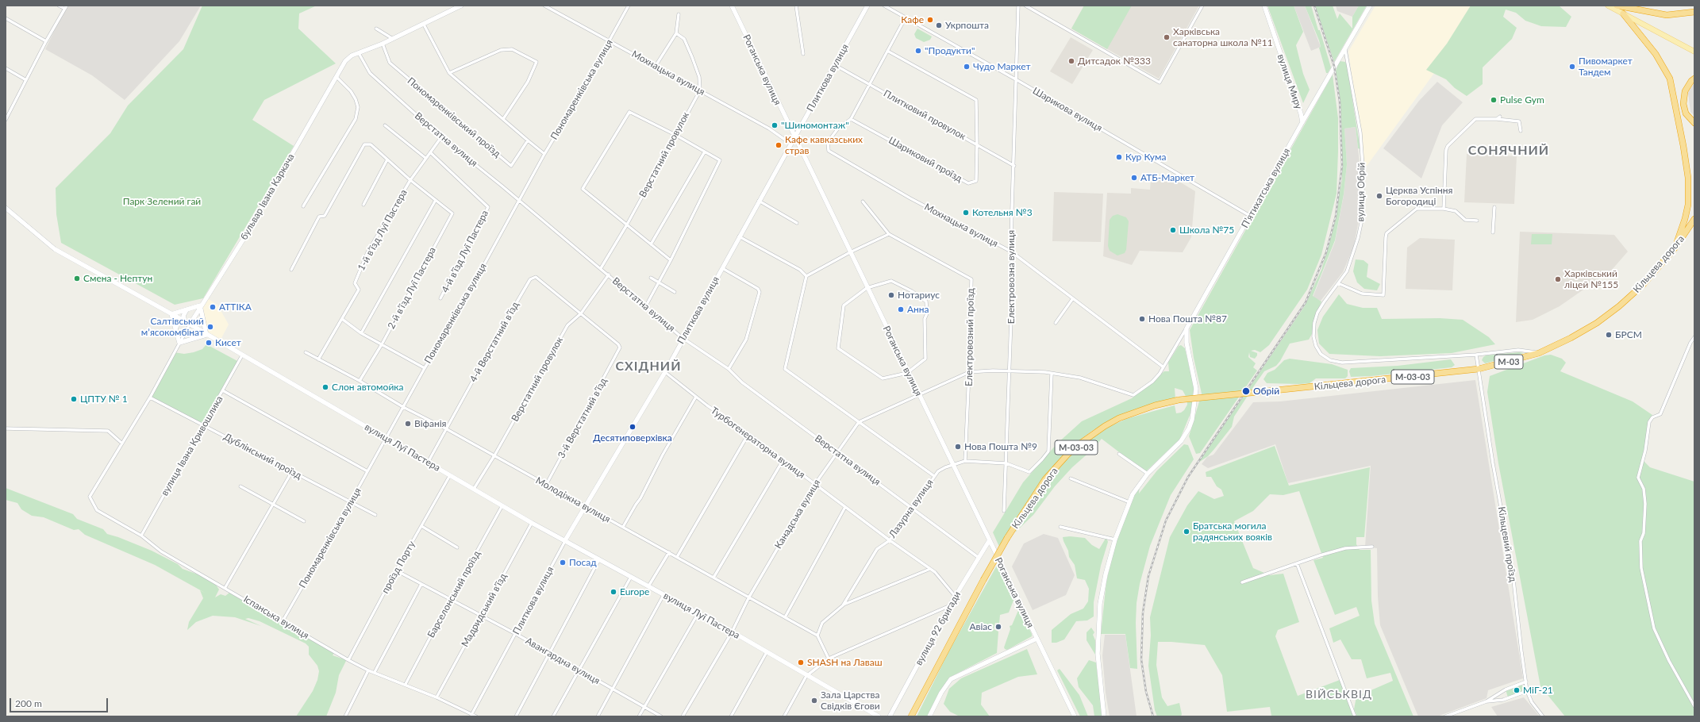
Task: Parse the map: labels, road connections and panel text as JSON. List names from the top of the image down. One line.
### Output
{"streets":{"highway":["Кільцева дорога","М-03","М-03-03"],"street":["Роганська вулиця","Мохнацька вулиця","Плиткова вулиця","вулиця Миру","Пономаренківська вулиця","Шарикова вулиця","Плитковий провулок","Пономаренківський проїзд","Верстатна вулиця","Верстатний провулок","Шариковий проїзд","П’ятихатська вулиця","вулиця Обрій","бульвар Івана Каркача","1-й в’їзд Луї Пастера","4-й в’їзд Луї Пастера","Електровозна вулиця","2-й в’їзд Луї Пастера","Електровозний проїзд","4-й Верстатний в’їзд","3-й Верстатний в’їзд","Турбогенераторна вулиця","вулиця Івана Кривошлика","вулиця Луї Пастера","Дублінський проїзд","Молодіжна вулиця","Лазурна вулиця","Канадська вулиця","Кільцевий проїзд","проїзд Порту","Барселонський проїзд","Мадридський в'їзд","Іспанська вулиця","вулиця 92 бригади","Авангардна вулиця"]},"crossings":[["Роганська вулиця","Плиткова вулиця"],["Роганська вулиця","Лазурна вулиця"],["Роганська вулиця","Канадська вулиця"],["Роганська вулиця","вулиця 92 бригади"],["Мохнацька вулиця","Плиткова вулиця"],["Мохнацька вулиця","Пономаренківська вулиця"],["Мохнацька вулиця","Верстатний провулок"],["Мохнацька вулиця","Шариковий проїзд"],["Мохнацька вулиця","П’ятихатська вулиця"],["Мохнацька вулиця","Електровозна вулиця"],["Плиткова вулиця","Плитковий провулок"],["Плиткова вулиця","Верстатна вулиця"],["Плиткова вулиця","Турбогенераторна вулиця"],["Плиткова вулиця","вулиця Луї Пастера"],["Плиткова вулиця","Молодіжна вулиця"],["Плиткова вулиця","Іспанська вулиця"],["Плиткова вулиця","Авангардна вулиця"],["вулиця Миру","П’ятихатська вулиця"],["Пономаренківська вулиця","Верстатна вулиця"],["Пономаренківська вулиця","вулиця Луї Пастера"],["Пономаренківська вулиця","Дублінський проїзд"],["Пономаренківська вулиця","Молодіжна вулиця"],["Пономаренківська вулиця","Іспанська вулиця"],["Шарикова вулиця","П’ятихатська вулиця"],["Шарикова вулиця","Електровозна вулиця"],["Плитковий провулок","Шариковий проїзд"],["Плитковий провулок","Електровозна вулиця"],["Пономаренківський проїзд","бульвар Івана Каркача"],["Верстатна вулиця","Верстатний провулок"],["Верстатна вулиця","бульвар Івана Каркача"],["Верстатна вулиця","1-й в’їзд Луї Пастера"],["Верстатна вулиця","Лазурна вулиця"],["Верстатна вулиця","Канадська вулиця"],["Верстатна вулиця","вулиця 92 бригади"],["Верстатний провулок","4-й Верстатний в’їзд"],["Верстатний провулок","3-й Верстатний в’їзд"],["Верстатний провулок","вулиця Луї Пастера"],["Верстатний провулок","Молодіжна вулиця"],["П’ятихатська вулиця","вулиця Обрій"],["вулиця Обрій","Кільцева дорога"],["бульвар Івана Каркача","вулиця Луї Пастера"],["бульвар Івана Каркача","Дублінський проїзд"],["бульвар Івана Каркача","Іспанська вулиця"],["1-й в’їзд Луї Пастера","4-й в’їзд Луї Пастера"],["1-й в’їзд Луї Пастера","2-й в’їзд Луї Пастера"],["1-й в’їзд Луї Пастера","Молодіжна вулиця"],["Кільцева дорога","М-03"],["Кільцева дорога","Кільцевий проїзд"],["2-й в’їзд Луї Пастера","Молодіжна вулиця"],["Електровозний проїзд","Лазурна вулиця"],["Електровозний проїзд","Канадська вулиця"],["4-й Верстатний в’їзд","3-й Верстатний в’їзд"],["4-й Верстатний в’їзд","вулиця Луї Пастера"],["4-й Верстатний в’їзд","Молодіжна вулиця"],["3-й Верстатний в’їзд","Молодіжна вулиця"],["Турбогенераторна вулиця","Лазурна вулиця"],["Турбогенераторна вулиця","Канадська вулиця"],["Турбогенераторна вулиця","вулиця 92 бригади"],["вулиця Івана Кривошлика","вулиця Луї Пастера"],["вулиця Івана Кривошлика","Дублінський проїзд"],["вулиця Івана Кривошлика","Іспанська вулиця"],["вулиця Луї Пастера","Канадська вулиця"],["вулиця Луї Пастера","проїзд Порту"],["вулиця Луї Пастера","Барселонський проїзд"],["вулиця Луї Пастера","Мадридський в'їзд"],["Молодіжна вулиця","Лазурна вулиця"],["Молодіжна вулиця","Канадська вулиця"],["проїзд Порту","Іспанська вулиця"],["проїзд Порту","Авангардна вулиця"],["Барселонський проїзд","Іспанська вулиця"],["Барселонський проїзд","Авангардна вулиця"],["Мадридський в'їзд","Іспанська вулиця"],["Мадридський в'їзд","Авангардна вулиця"]],"districts":["СОНЯЧНИЙ","СХІДНИЙ","ВІЙСЬКВІД"],"parks":["Парк Зелений гай"],"places":["Кафе","Укрпошта","Харківська санаторна школа №11","\"Продукти\"","Дитсадок №333","Чудо Маркет","Пивомаркет Тандем","Pulse Gym","\"Шиномонтаж\"","Кафе кавказських страв","Кур Кума","АТБ-Маркет","Церква Успіння Богородиці","Котельня №3","Школа №75","Смена - Нептун","Харківський ліцей №155","Нотариус","АТТІКА","Анна","Нова Пошта №87","Салтівський мʼясокомбінат","БРСМ","Кисет","Слон автомойка","Обрій","ЦПТУ № 1","Віфанія","Десятиповерхівка","Нова Пошта №9","Братська могила радянських вояків","Посад","Europe","Авіас","SHASH на Лаваш","МіГ-21","Зала Царства Свідків Єгови"],"scale_bar":"200 m"}
